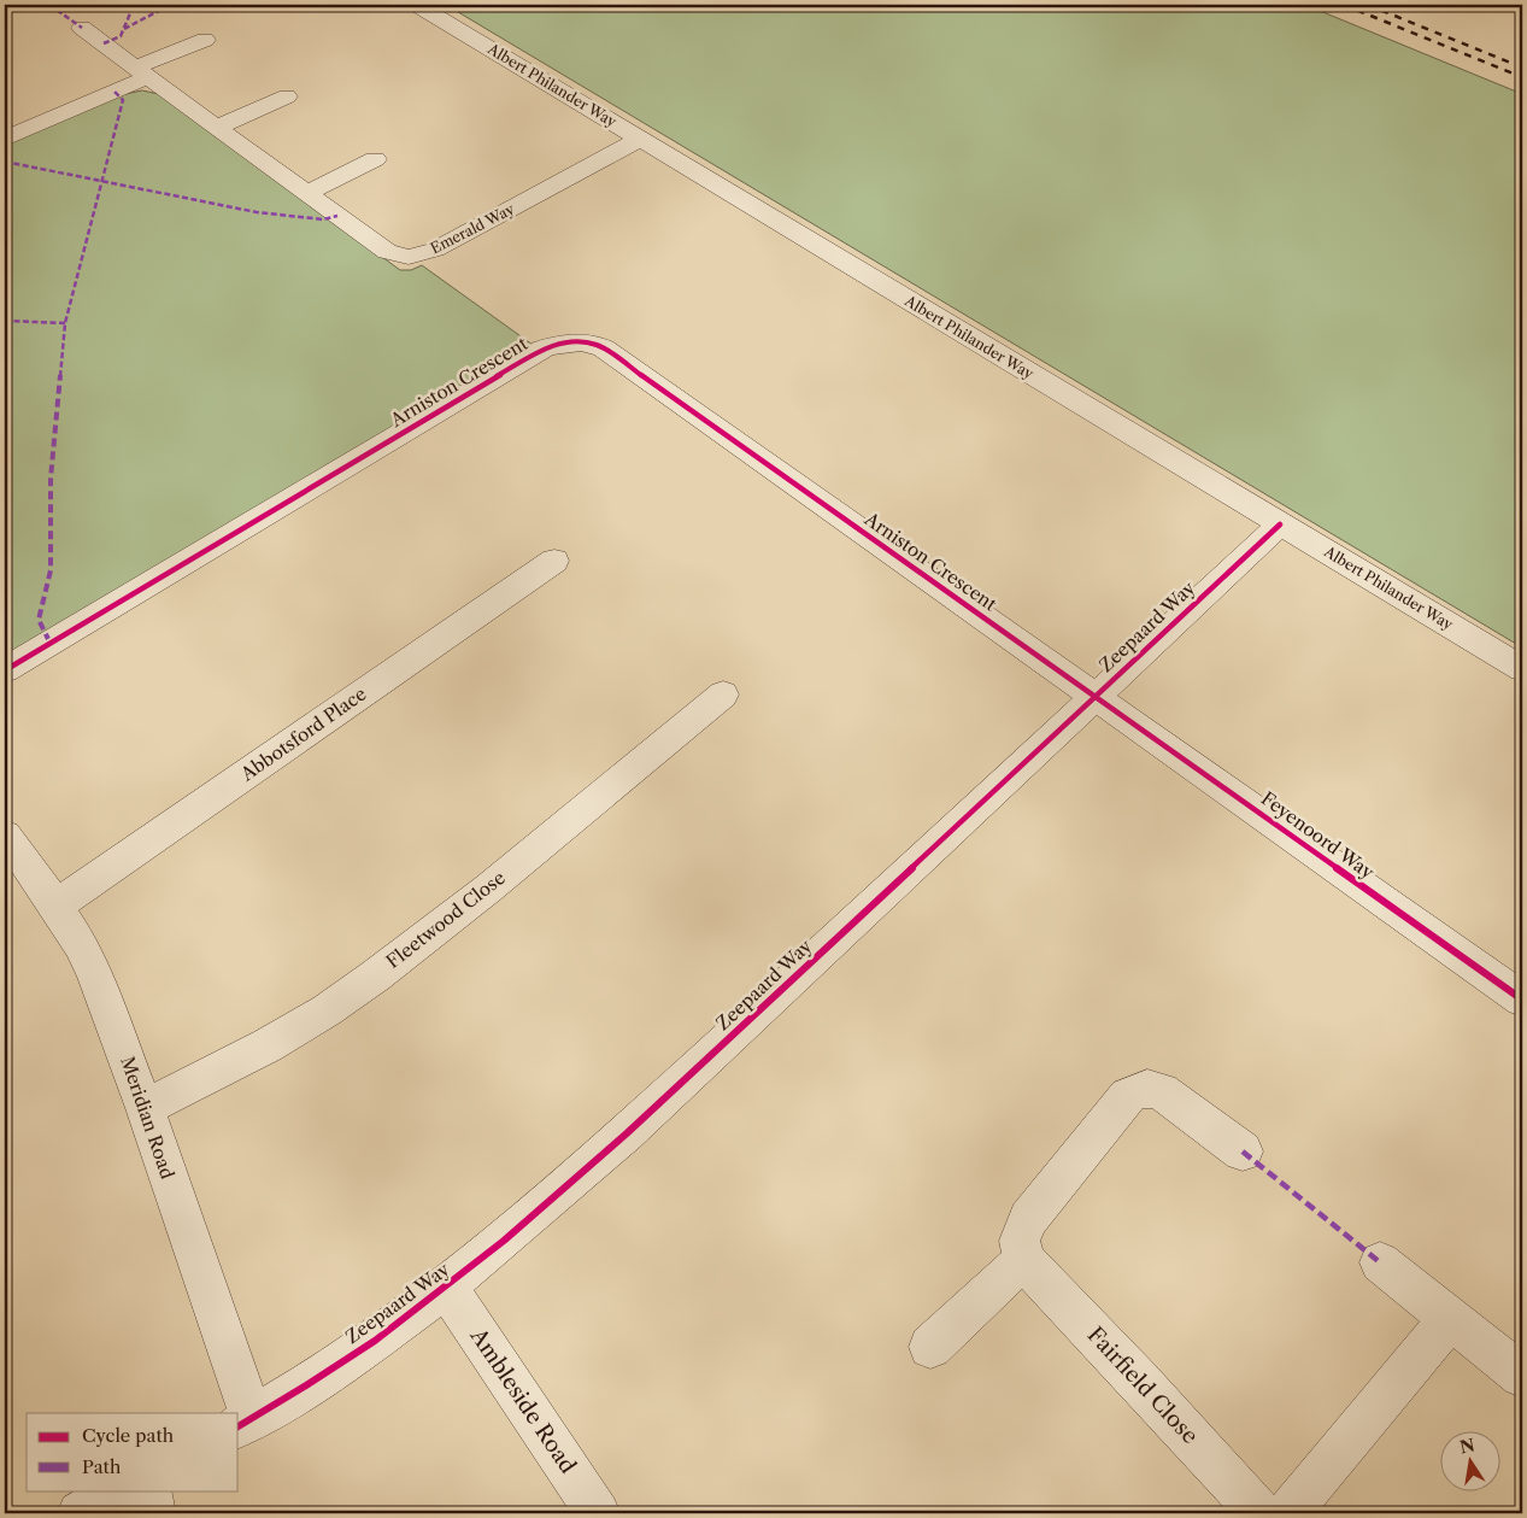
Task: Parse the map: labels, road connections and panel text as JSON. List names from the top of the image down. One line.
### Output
{"streets":{"street":["Albert Philander Way","Emerald Way","Arniston Crescent","Zeepaard Way","Abbotsford Place","Feyenoord Way","Fleetwood Close","Meridian Road","Fairfield Close","Ambleside Road"]},"crossings":[["Albert Philander Way","Emerald Way"],["Albert Philander Way","Zeepaard Way"],["Arniston Crescent","Zeepaard Way"],["Arniston Crescent","Feyenoord Way"],["Zeepaard Way","Feyenoord Way"],["Zeepaard Way","Meridian Road"],["Zeepaard Way","Ambleside Road"],["Abbotsford Place","Meridian Road"],["Fleetwood Close","Meridian Road"]],"legend":["Cycle path","Path"],"north":"top"}
